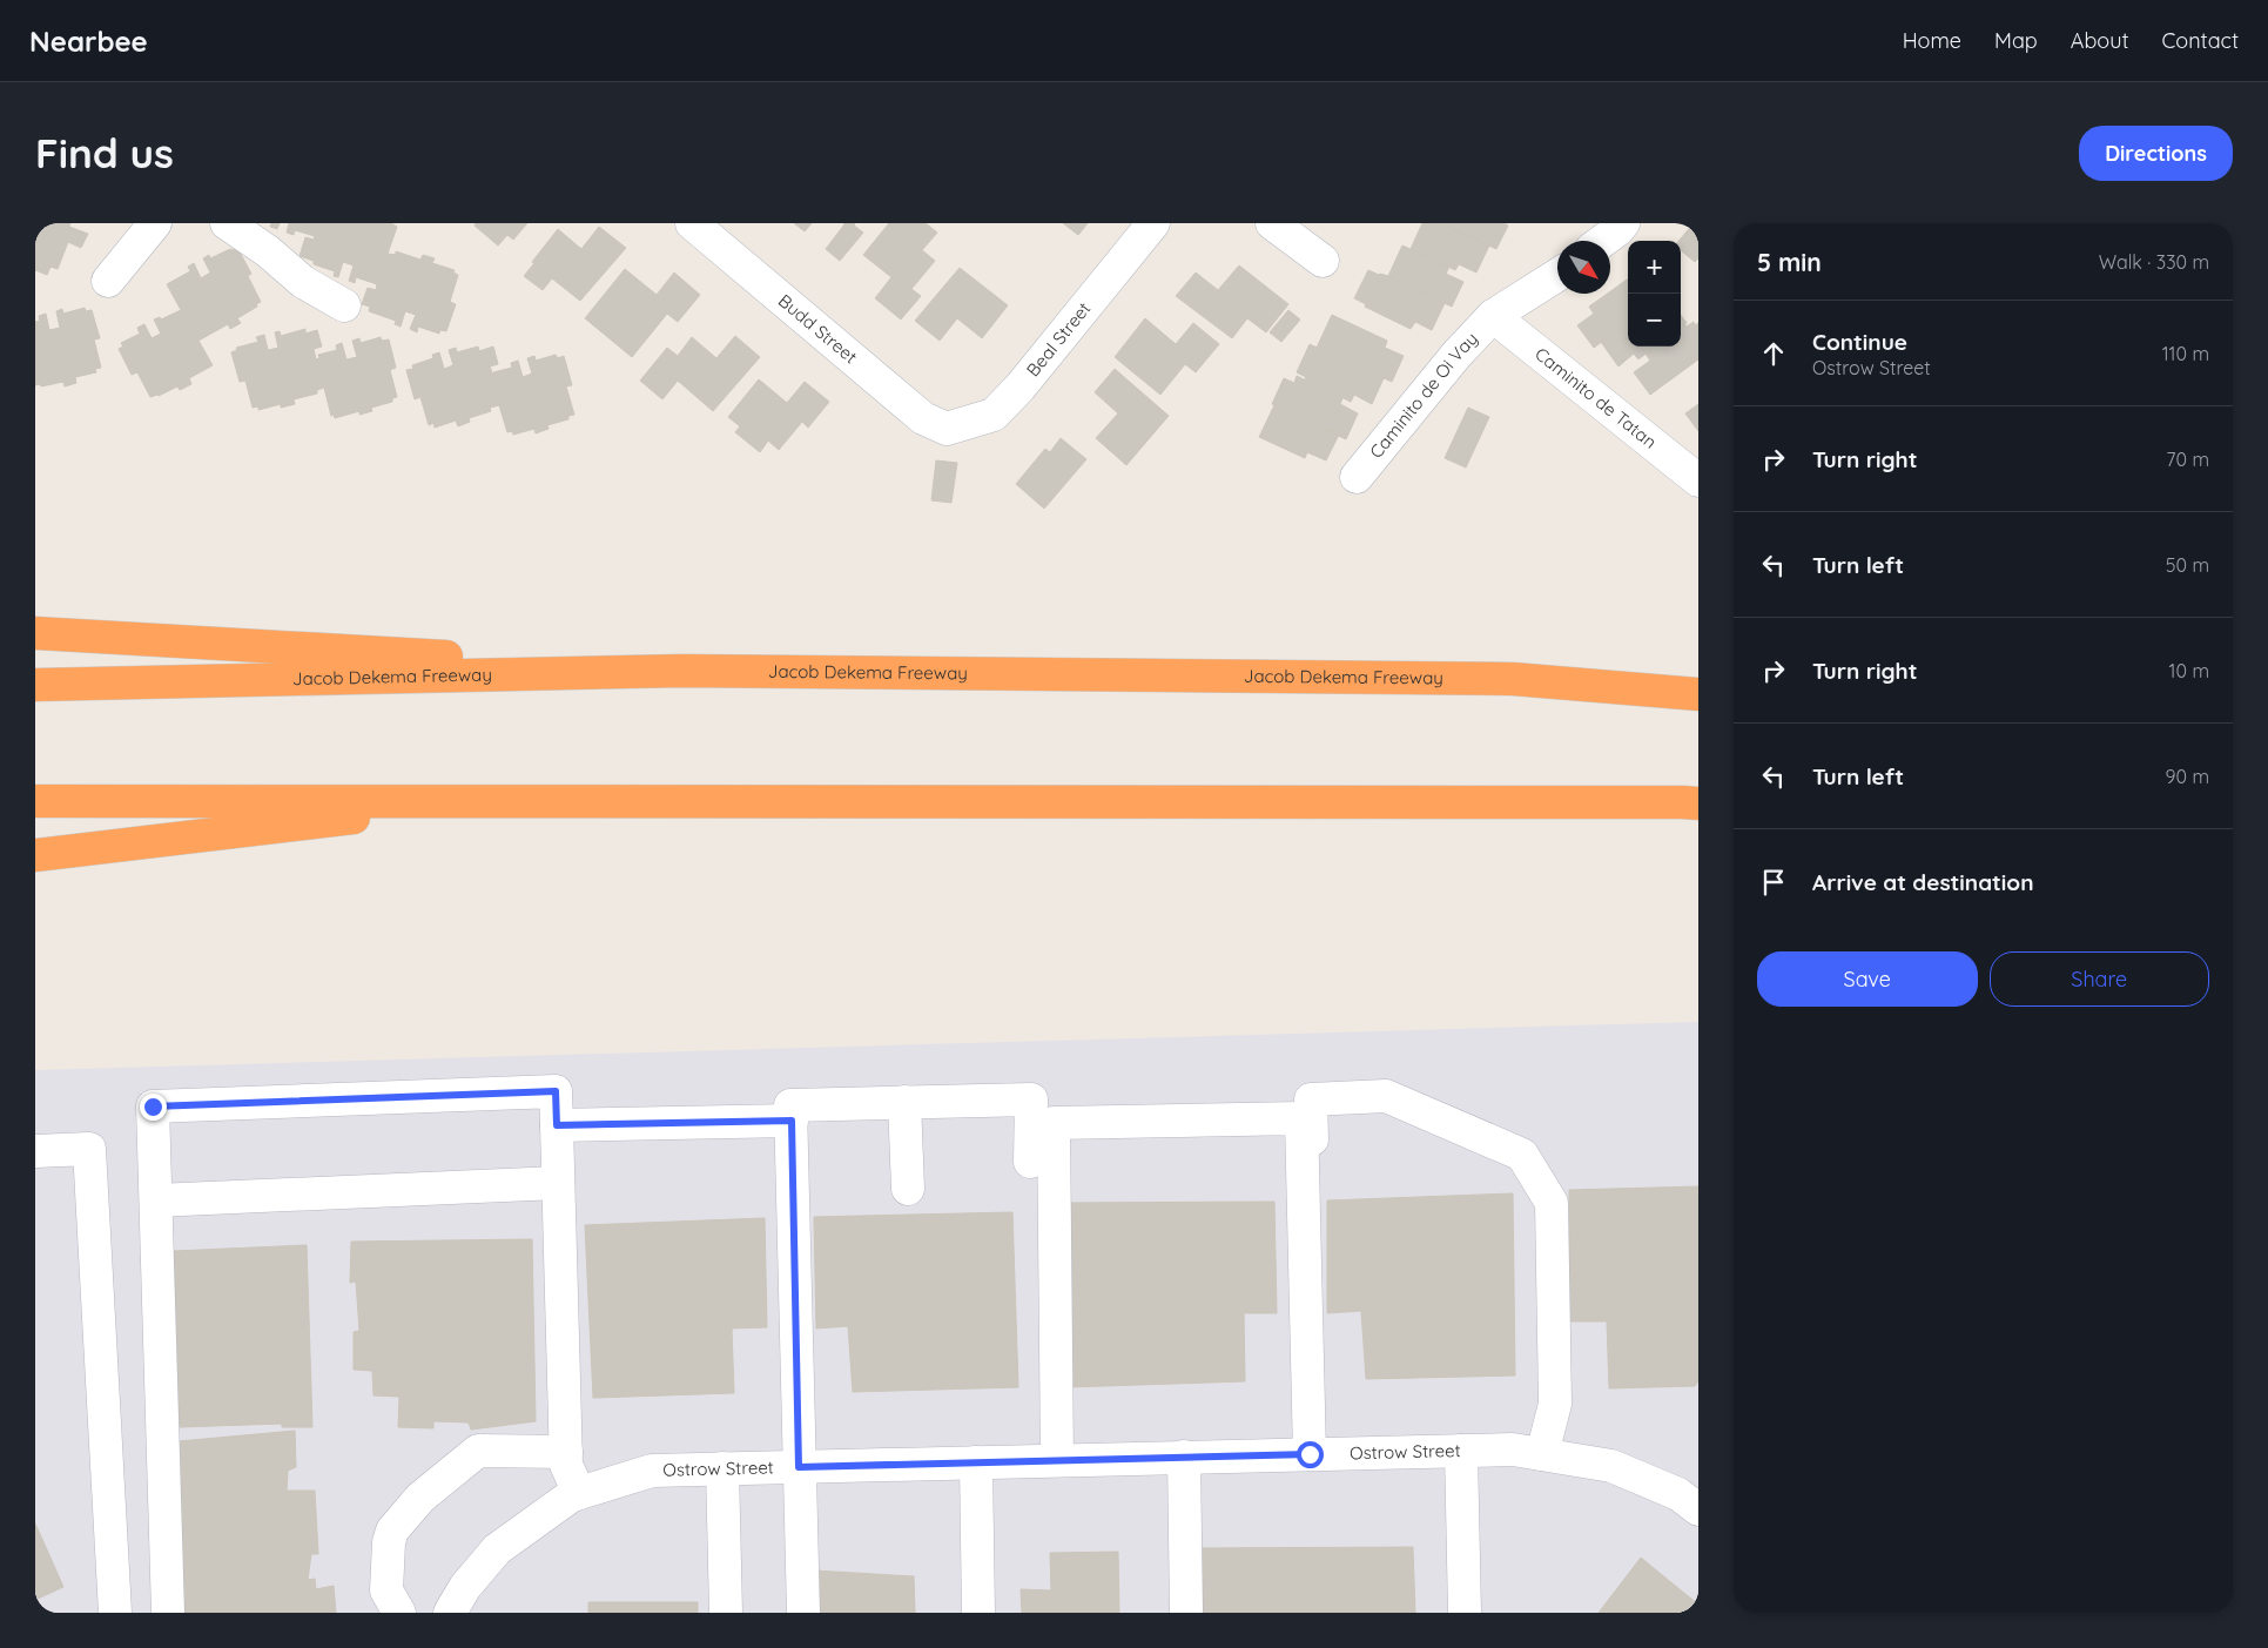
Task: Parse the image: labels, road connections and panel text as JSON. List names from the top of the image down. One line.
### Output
{"streets":{"highway":["Jacob Dekema Freeway"],"street":["Budd Street","Beal Street","Caminito de Oi Vay","Caminito de Tatan","Ostrow Street"]},"crossings":[["Budd Street","Beal Street"],["Caminito de Oi Vay","Caminito de Tatan"]],"north":"bottom right","page":{"header":"Nearbee","nav":["Home","Map","About","Contact"],"buttons":["Directions",["Save","Share"]],"title":"Find us","heading":["5 min","Walk · 330 m"],"map_buttons":["+","−"],"list":[["Continue","Ostrow Street","110 m"],["Turn right","70 m"],["Turn left","50 m"],["Turn right","10 m"],["Turn left","90 m"],"Arrive at destination"]}}
